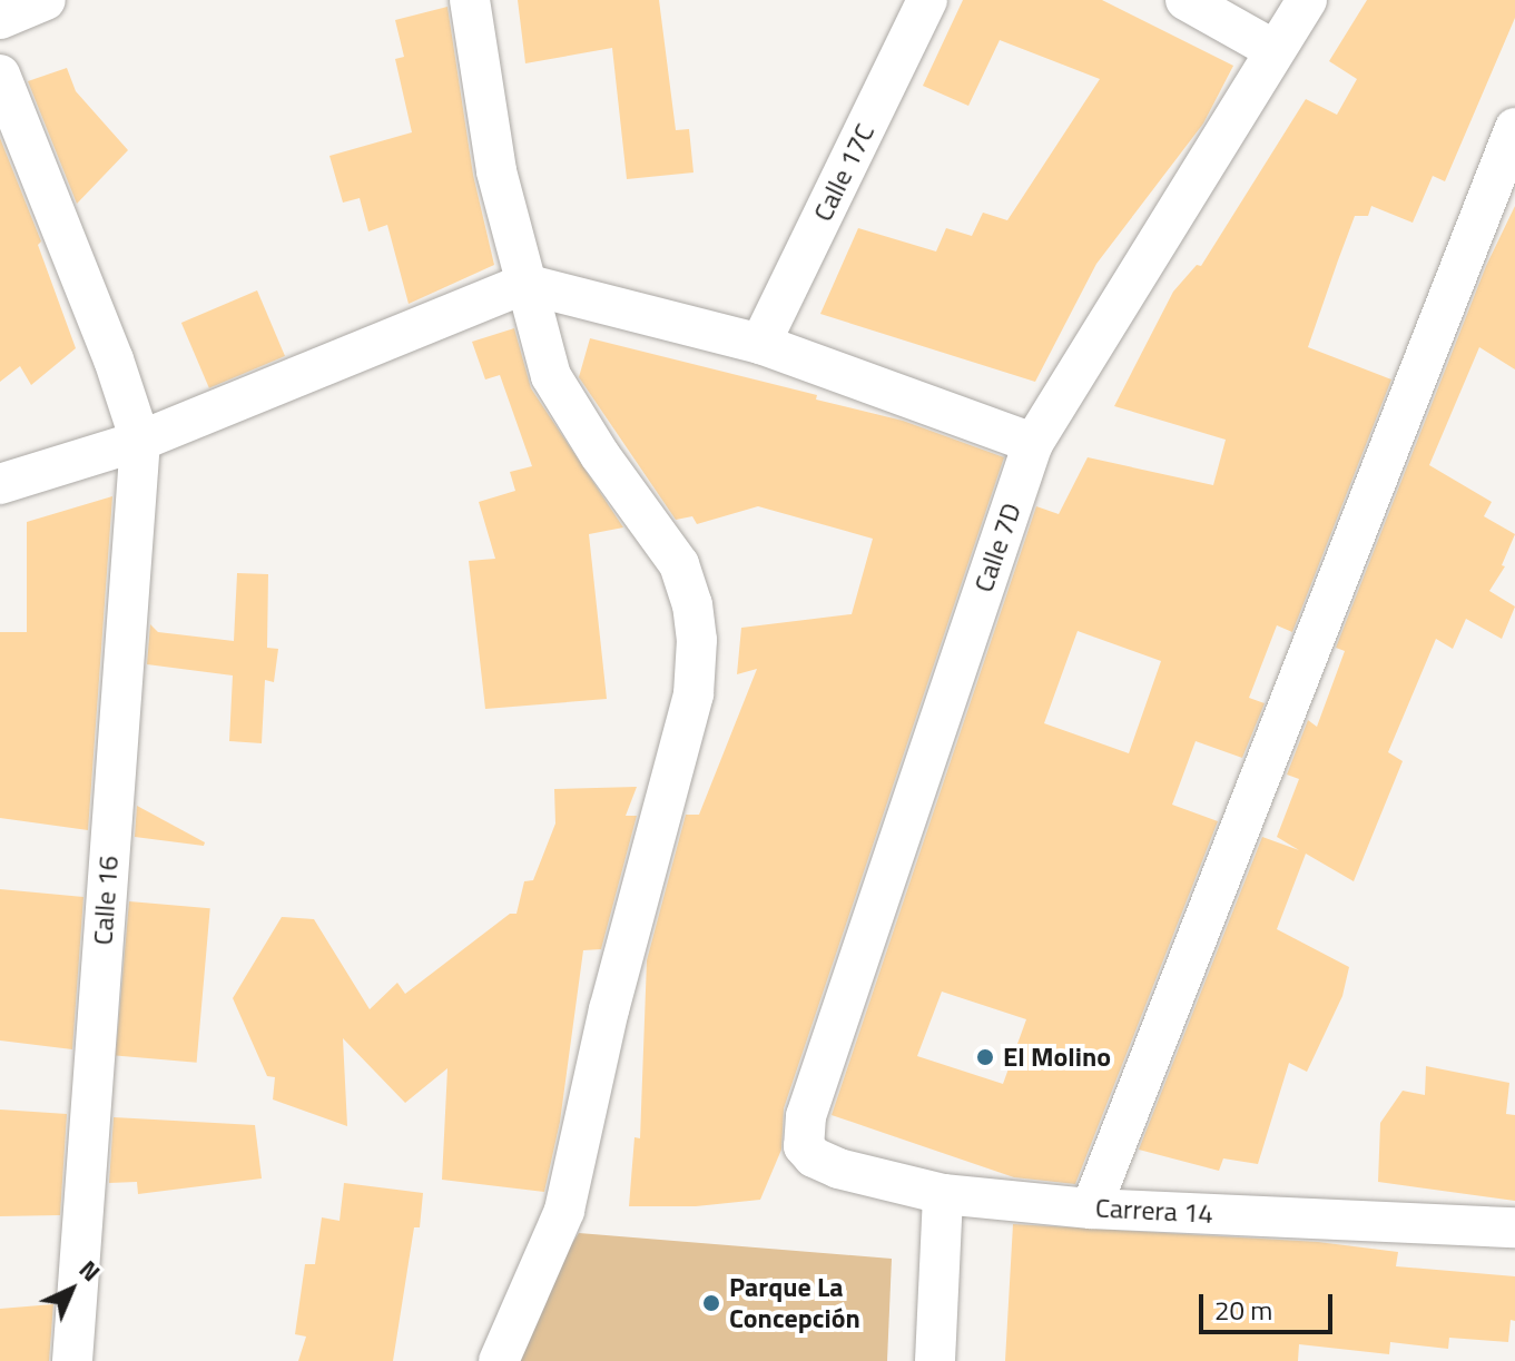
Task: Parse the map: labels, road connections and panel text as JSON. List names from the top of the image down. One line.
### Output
{"streets":{"street":["Calle 17C","Calle 7D","Calle 16","Carrera 14"]},"crossings":[["Calle 7D","Carrera 14"]],"places":["El Molino","Parque La Concepción"],"scale_bar":"20 m","north":"top right"}
